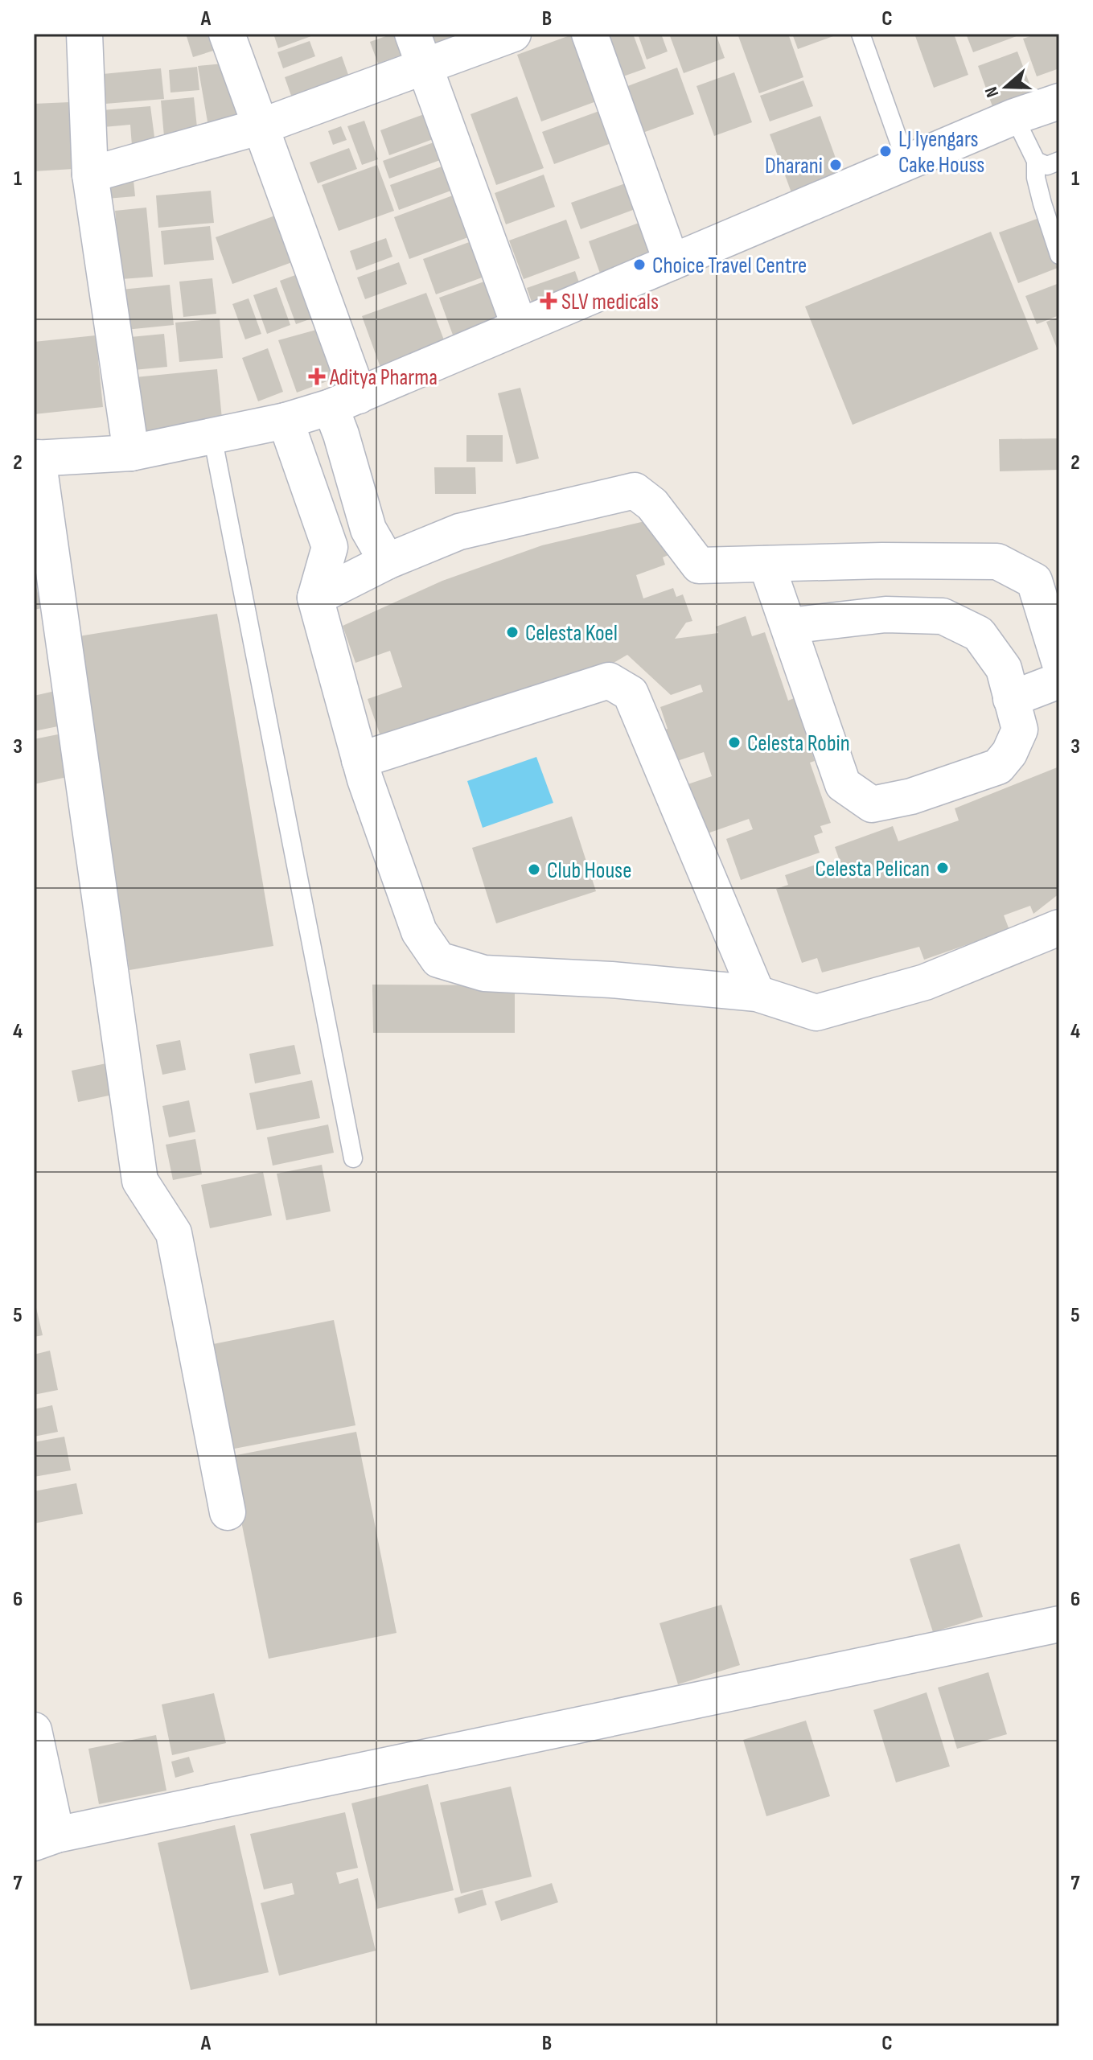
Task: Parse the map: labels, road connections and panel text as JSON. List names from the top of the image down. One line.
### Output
{"places":{"other":["LJ Iyengars Cake Houss","Dharani","Choice Travel Centre","Celesta Koel","Celesta Robin","Celesta Pelican","Club House"],"health":["SLV medicals","Aditya Pharma"]},"north":"left","grid":{"columns":["A","B","C"],"rows":["1","2","3","4","5","6","7"]}}
